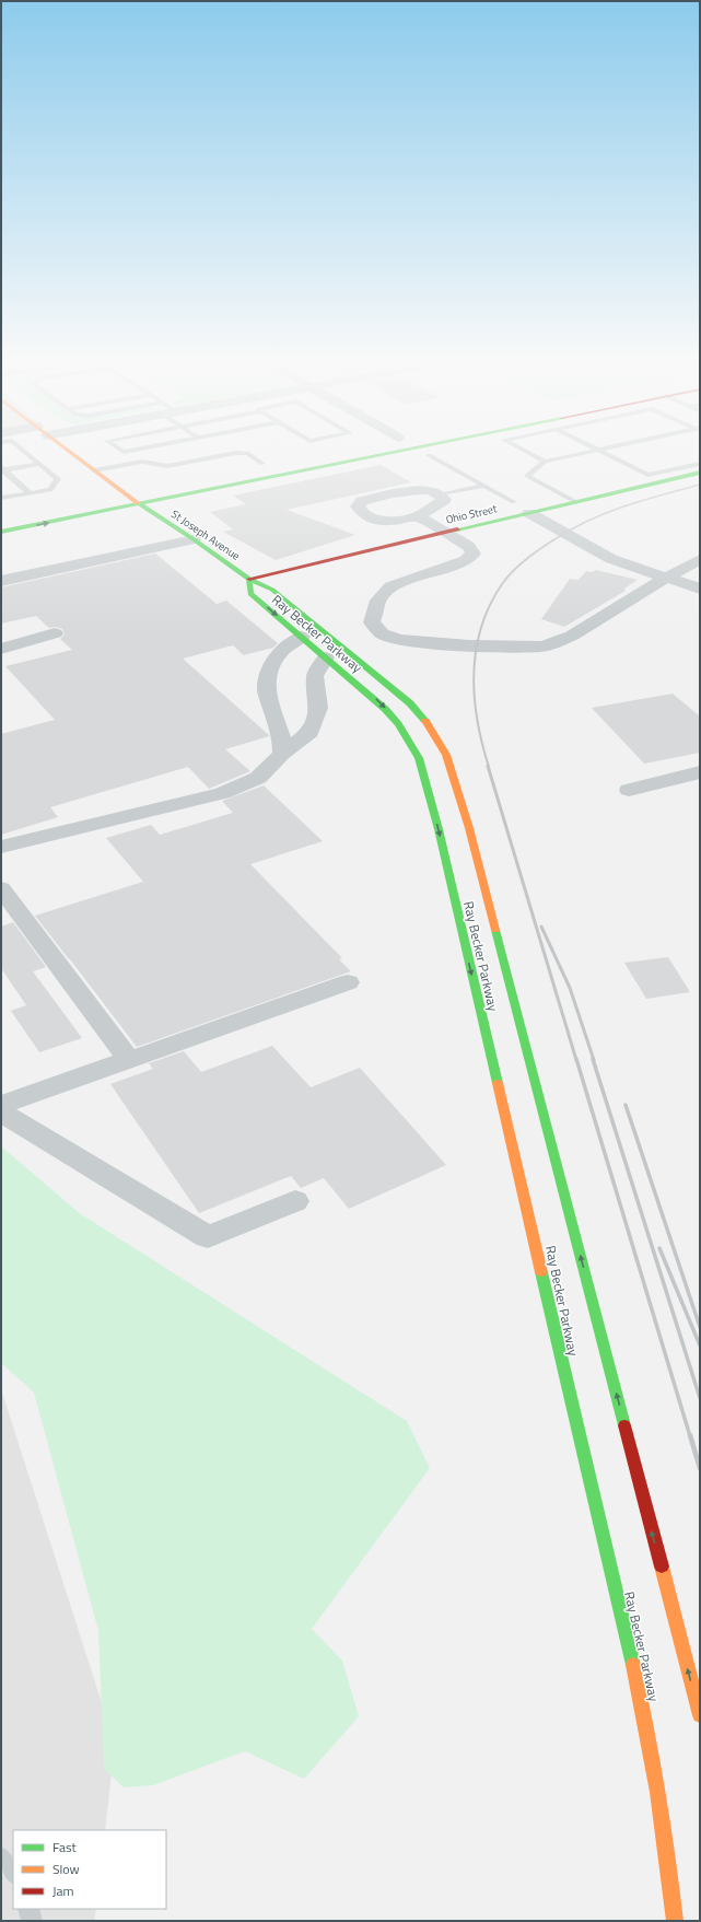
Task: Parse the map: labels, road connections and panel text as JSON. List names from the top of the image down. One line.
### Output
{"streets":{"main road":["Ohio Street","St Joseph Avenue","Ray Becker Parkway"]},"crossings":[["Ohio Street","St Joseph Avenue"],["Ohio Street","Ray Becker Parkway"],["St Joseph Avenue","Ray Becker Parkway"]],"legend":["Fast","Slow","Jam"]}
